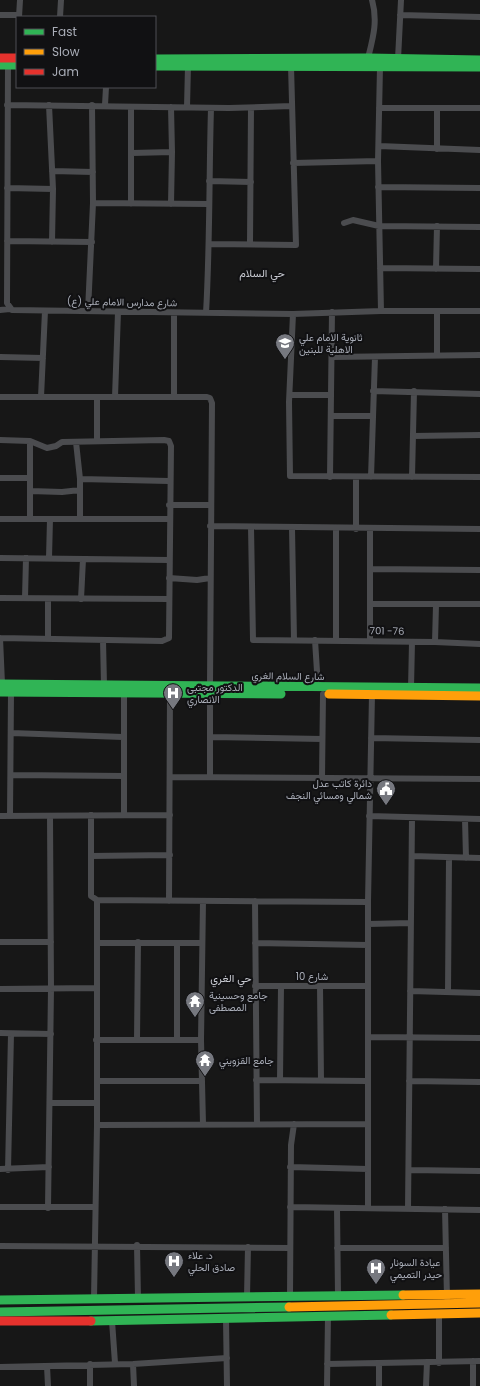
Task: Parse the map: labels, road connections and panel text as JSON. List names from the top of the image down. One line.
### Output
{"streets":{"main road":["شارع السلام الغري"],"street":["شارع مدارس الامام علي (ع)","701 -76","شارع 10"]},"districts":["حي السلام","حي الغري"],"places":{"school or university":["ثانوية الامام علي الاهلية للبنين"],"hospital":["الدكتور مجتبى الانصاري","د. علاء صادق الحلي","عيادة السونار حيدر التميمي"],"public building":["دائرة كاتب عدل شمالي ومسائي النجف"],"temple":["جامع وحسينية المصطفى","جامع القزويني"]},"legend":["Fast","Slow","Jam"]}
